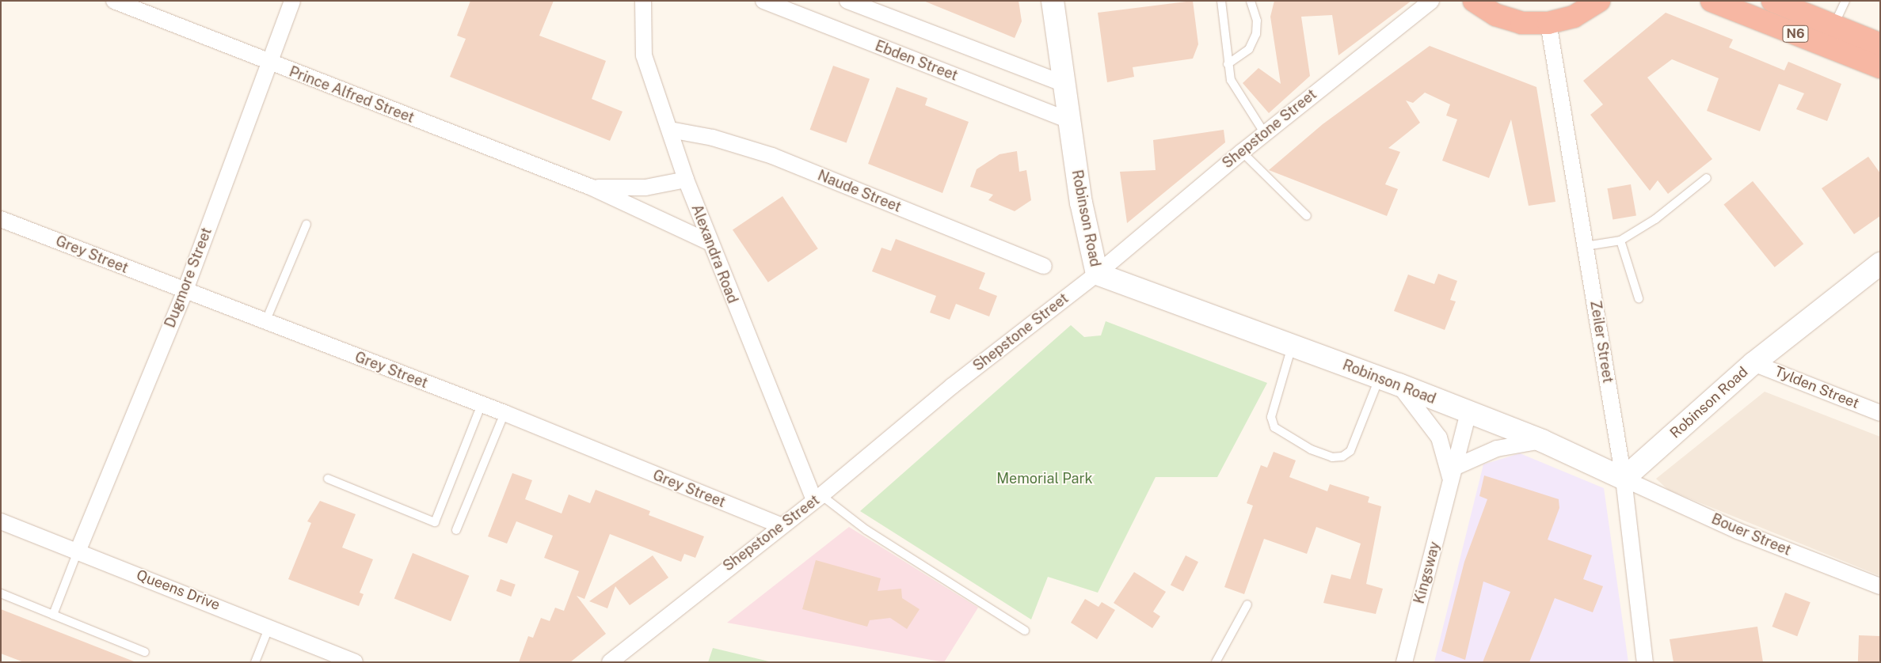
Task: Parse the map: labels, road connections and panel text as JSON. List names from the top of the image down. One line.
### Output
{"streets":{"highway":["N6"],"street":["Ebden Street","Prince Alfred Street","Shepstone Street","Naude Street","Robinson Road","Alexandra Road","Grey Street","Dugmore Street","Zeiler Street","Tylden Street","Bouer Street","Kingsway","Queens Drive"]},"crossings":[["Ebden Street","Robinson Road"],["Prince Alfred Street","Alexandra Road"],["Prince Alfred Street","Dugmore Street"],["Shepstone Street","Robinson Road"],["Shepstone Street","Alexandra Road"],["Shepstone Street","Grey Street"],["Naude Street","Alexandra Road"],["Robinson Road","Zeiler Street"],["Robinson Road","Tylden Street"],["Robinson Road","Bouer Street"],["Robinson Road","Kingsway"],["Grey Street","Dugmore Street"],["Dugmore Street","Queens Drive"],["Zeiler Street","Bouer Street"]],"parks":["Memorial Park"]}
